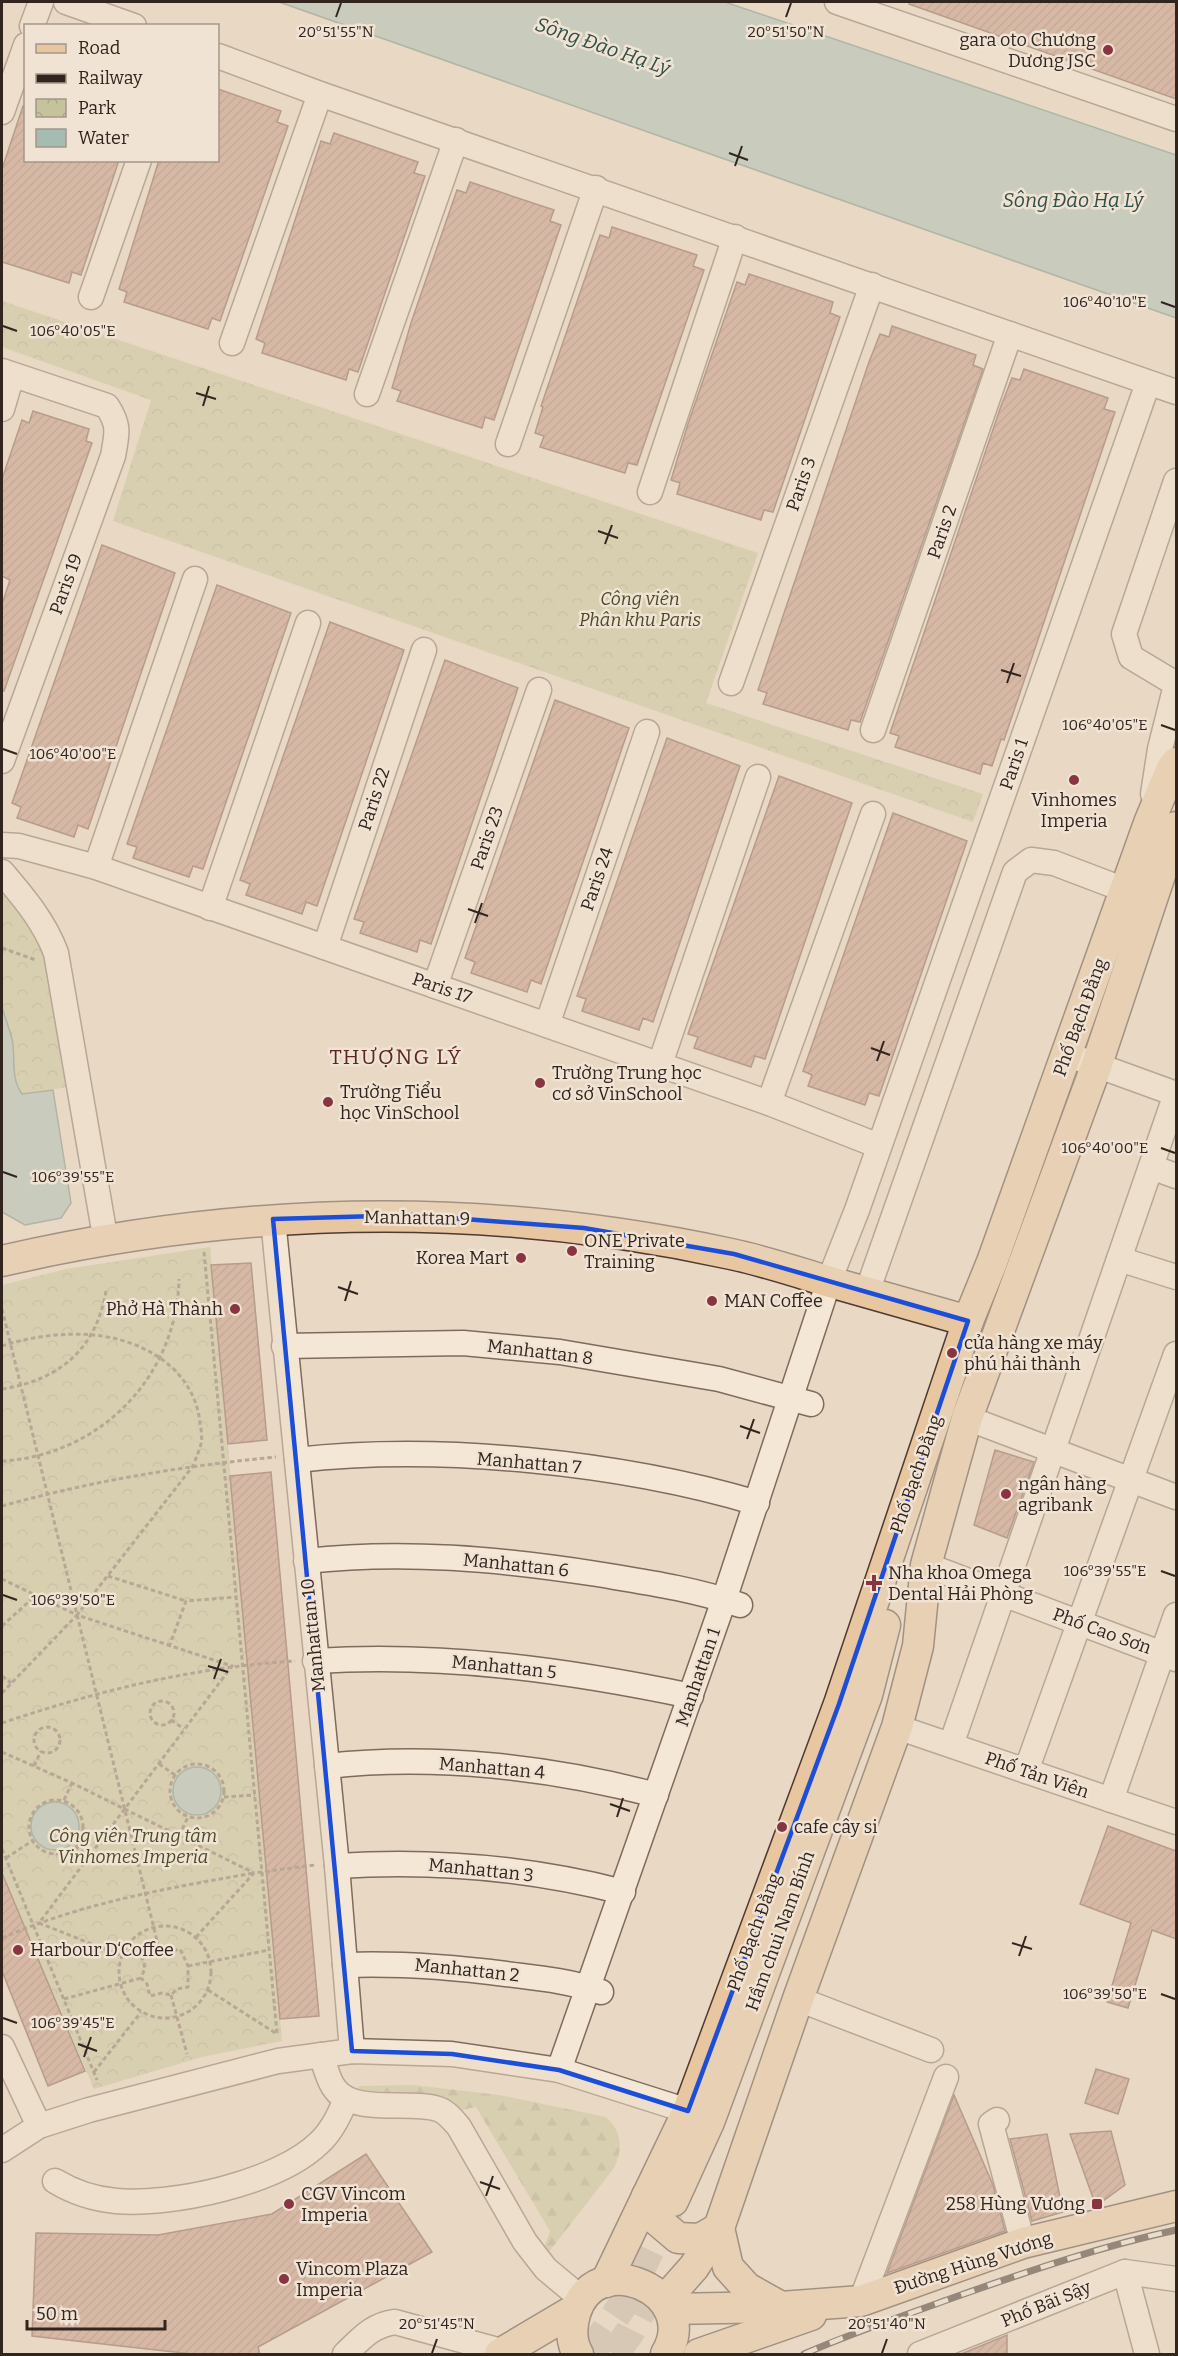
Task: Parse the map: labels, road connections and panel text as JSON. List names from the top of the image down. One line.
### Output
{"streets":{"main road":["Phố Bạch Đằng","Manhattan 9","Hầm chui Nam Bính","Đường Hùng Vương"],"street":["Paris 3","Paris 2","Paris 19","Paris 1","Paris 22","Paris 23","Paris 24","Paris 17","Manhattan 8","Manhattan 7","Manhattan 6","Phố Cao Sơn","Manhattan 10","Manhattan 5","Manhattan 1","Manhattan 4","Phố Tản Viên","Manhattan 3","Manhattan 2","Phố Bãi Sậy"]},"crossings":[["Paris 1","Paris 17"],["Paris 1","Manhattan 9"],["Paris 1","Manhattan 1"],["Paris 22","Paris 17"],["Paris 23","Paris 17"],["Paris 24","Paris 17"],["Phố Bạch Đằng","Manhattan 9"],["Phố Bạch Đằng","Phố Cao Sơn"],["Phố Bạch Đằng","Phố Tản Viên"],["Phố Bạch Đằng","Hầm chui Nam Bính"],["Phố Bạch Đằng","Đường Hùng Vương"],["Manhattan 9","Manhattan 10"],["Manhattan 9","Manhattan 1"],["Manhattan 8","Manhattan 10"],["Manhattan 8","Manhattan 1"],["Manhattan 7","Manhattan 10"],["Manhattan 7","Manhattan 1"],["Manhattan 6","Manhattan 10"],["Manhattan 6","Manhattan 1"],["Phố Cao Sơn","Hầm chui Nam Bính"],["Manhattan 10","Manhattan 5"],["Manhattan 10","Manhattan 4"],["Manhattan 10","Manhattan 3"],["Manhattan 10","Manhattan 2"],["Manhattan 5","Manhattan 1"],["Manhattan 1","Manhattan 4"],["Manhattan 1","Manhattan 3"],["Manhattan 1","Manhattan 2"]],"districts":["THƯỢNG LÝ"],"water":["Sông Đào Hạ Lý"],"parks":["Công viên Phân khu Paris","Công viên Trung tâm Vinhomes Imperia"],"places":{"other":["gara oto Chương Dương JSC","Vinhomes Imperia","Trường Trung học cơ sở VinSchool","Trường Tiểu học VinSchool","ONE Private Training","Korea Mart","MAN Coffee","Phở Hà Thành","cửa hàng xe máy phú hải thành","ngân hàng agribank","cafe cây si","Harbour D‘Coffee","CGV Vincom Imperia","Vincom Plaza Imperia"],"health":["Nha khoa Omega Dental Hải Phòng"],"transit":["258 Hùng Vương"]},"legend":["Road","Railway","Park","Water"],"scale_bar":"50 m","coordinates":["20°51'55\"N","20°51'50\"N","106°40'10\"E","106°40'05\"E","106°40'00\"E","106°39'55\"E","106°39'50\"E","106°39'45\"E","20°51'45\"N","20°51'40\"N"]}
